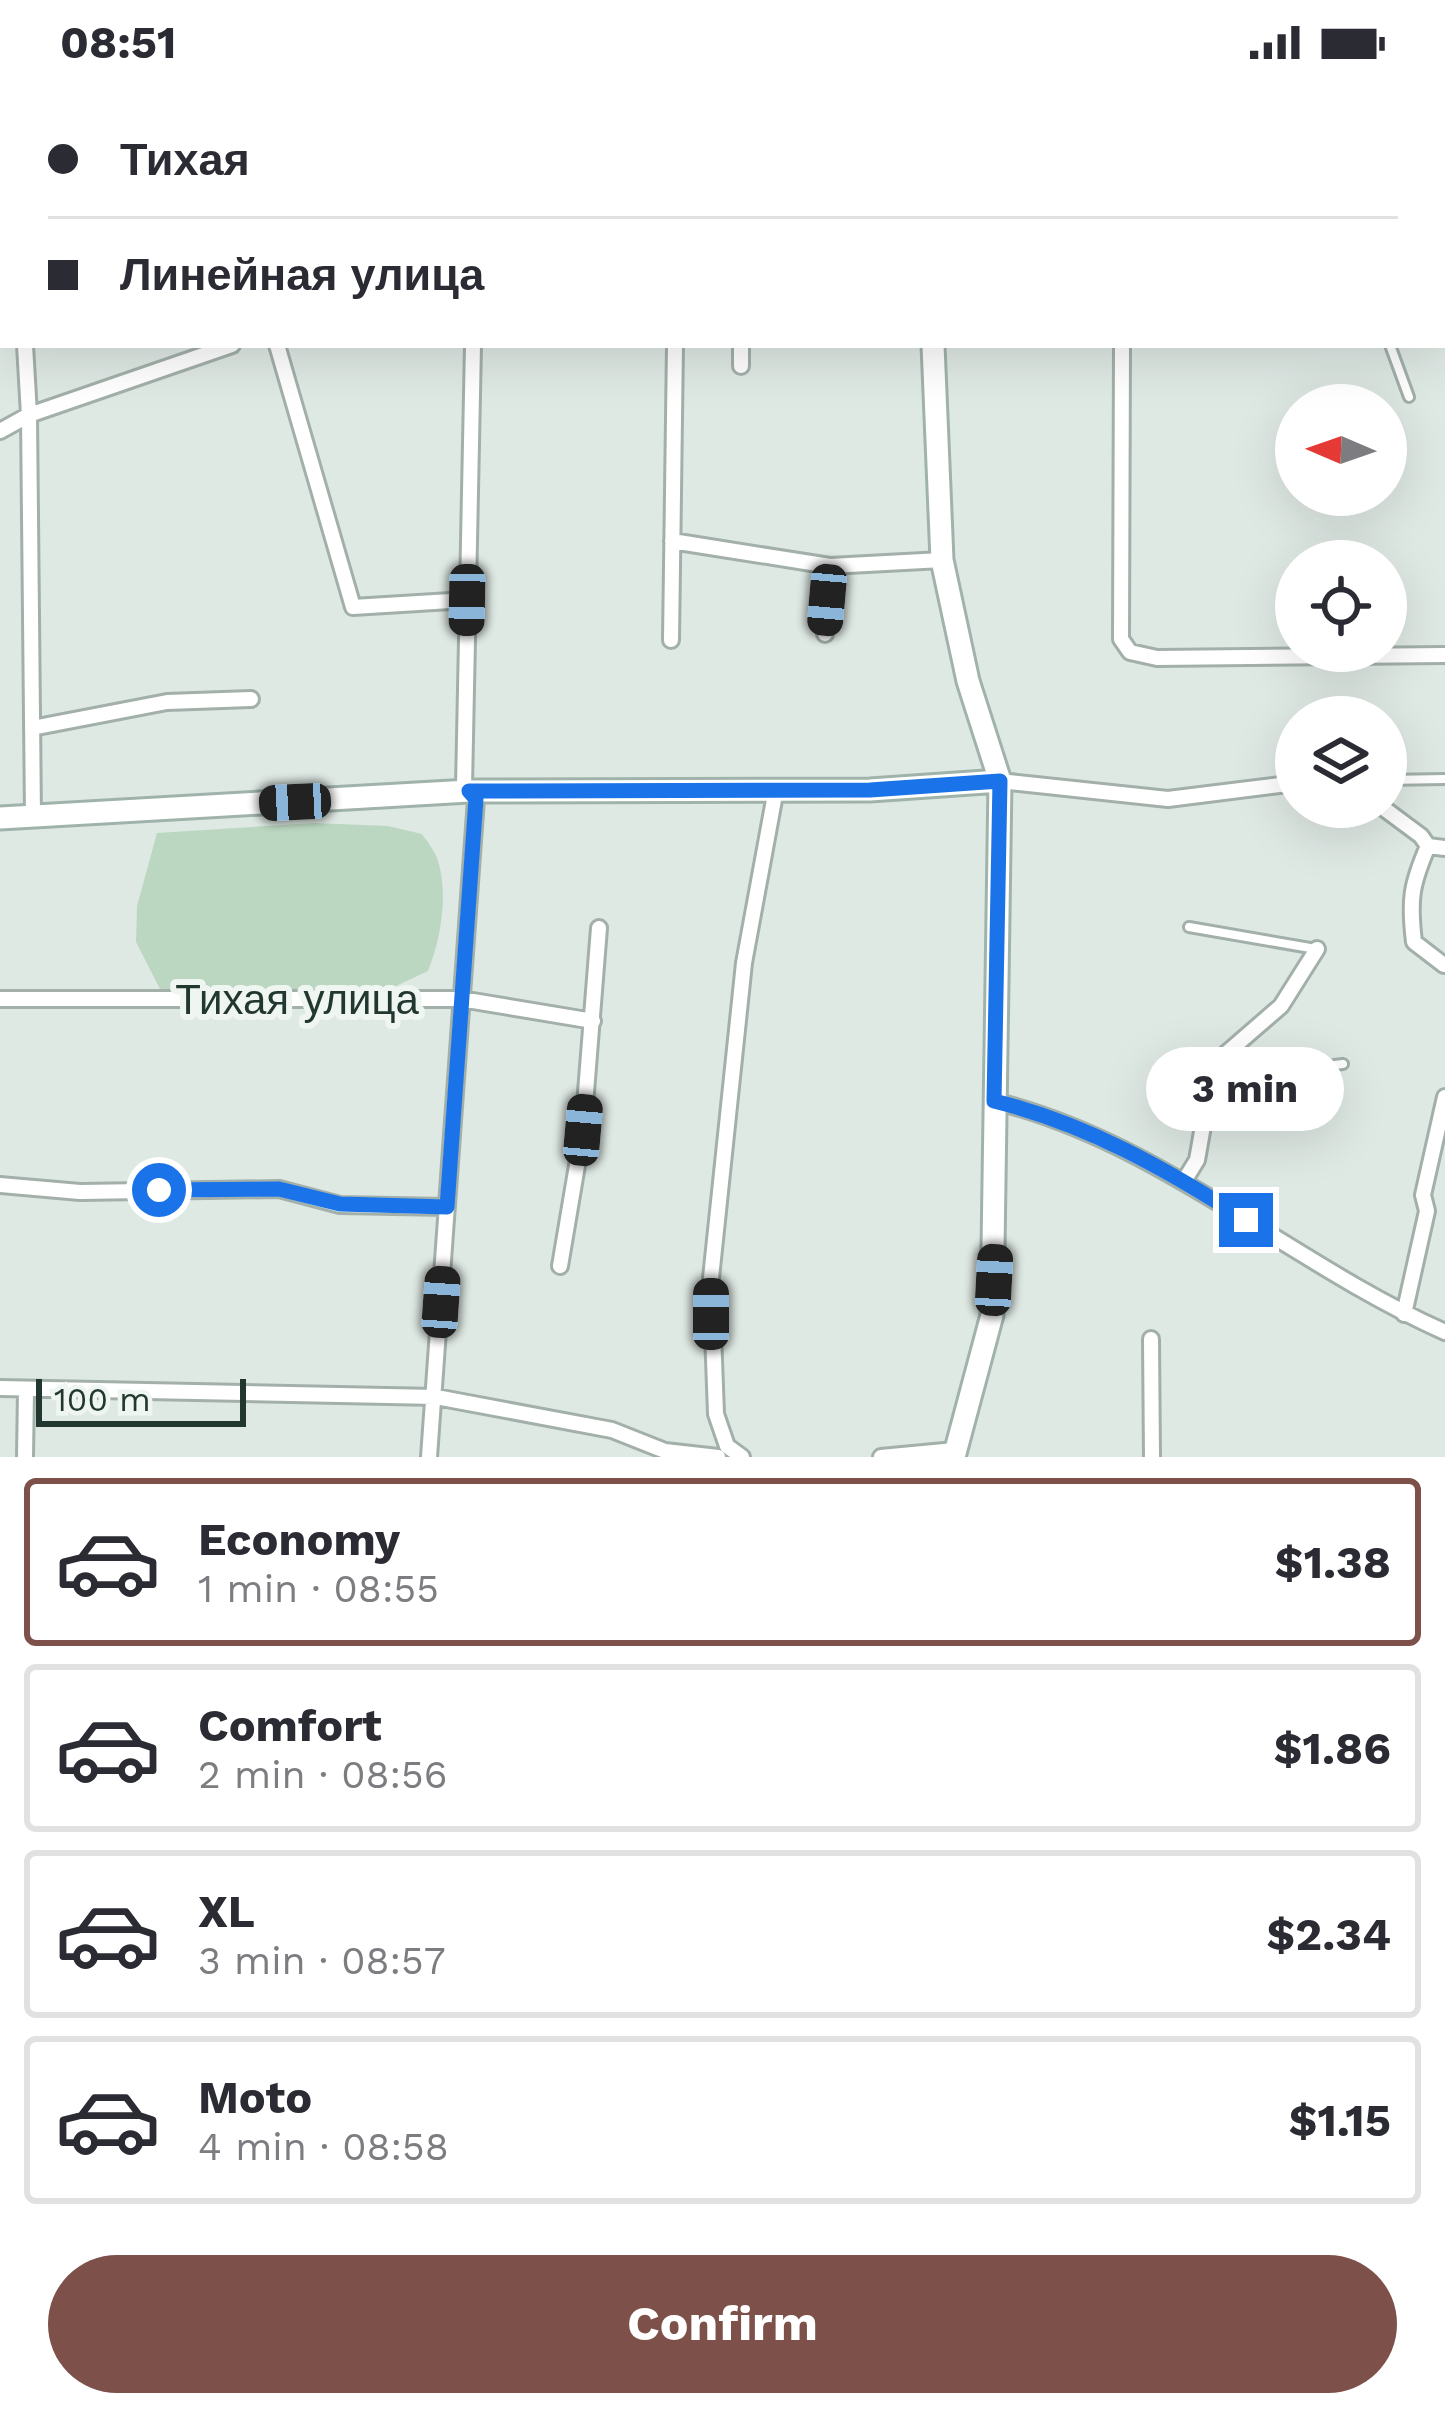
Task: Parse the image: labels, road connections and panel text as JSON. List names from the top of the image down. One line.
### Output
{"streets":{"street":["Тихая улица"]},"scale_bar":"100 m","north":"left","page":{"status":"08:51","banner":["Тихая","Линейная улица"],"bubble":"3 min","scale":"100 m","list":[{"name":"Economy","note":"1 min · 08:55","value":"$1.38"},{"name":"Comfort","note":"2 min · 08:56","value":"$1.86"},{"name":"XL","note":"3 min · 08:57","value":"$2.34"},{"name":"Moto","note":"4 min · 08:58","value":"$1.15"}],"buttons":"Confirm"}}
